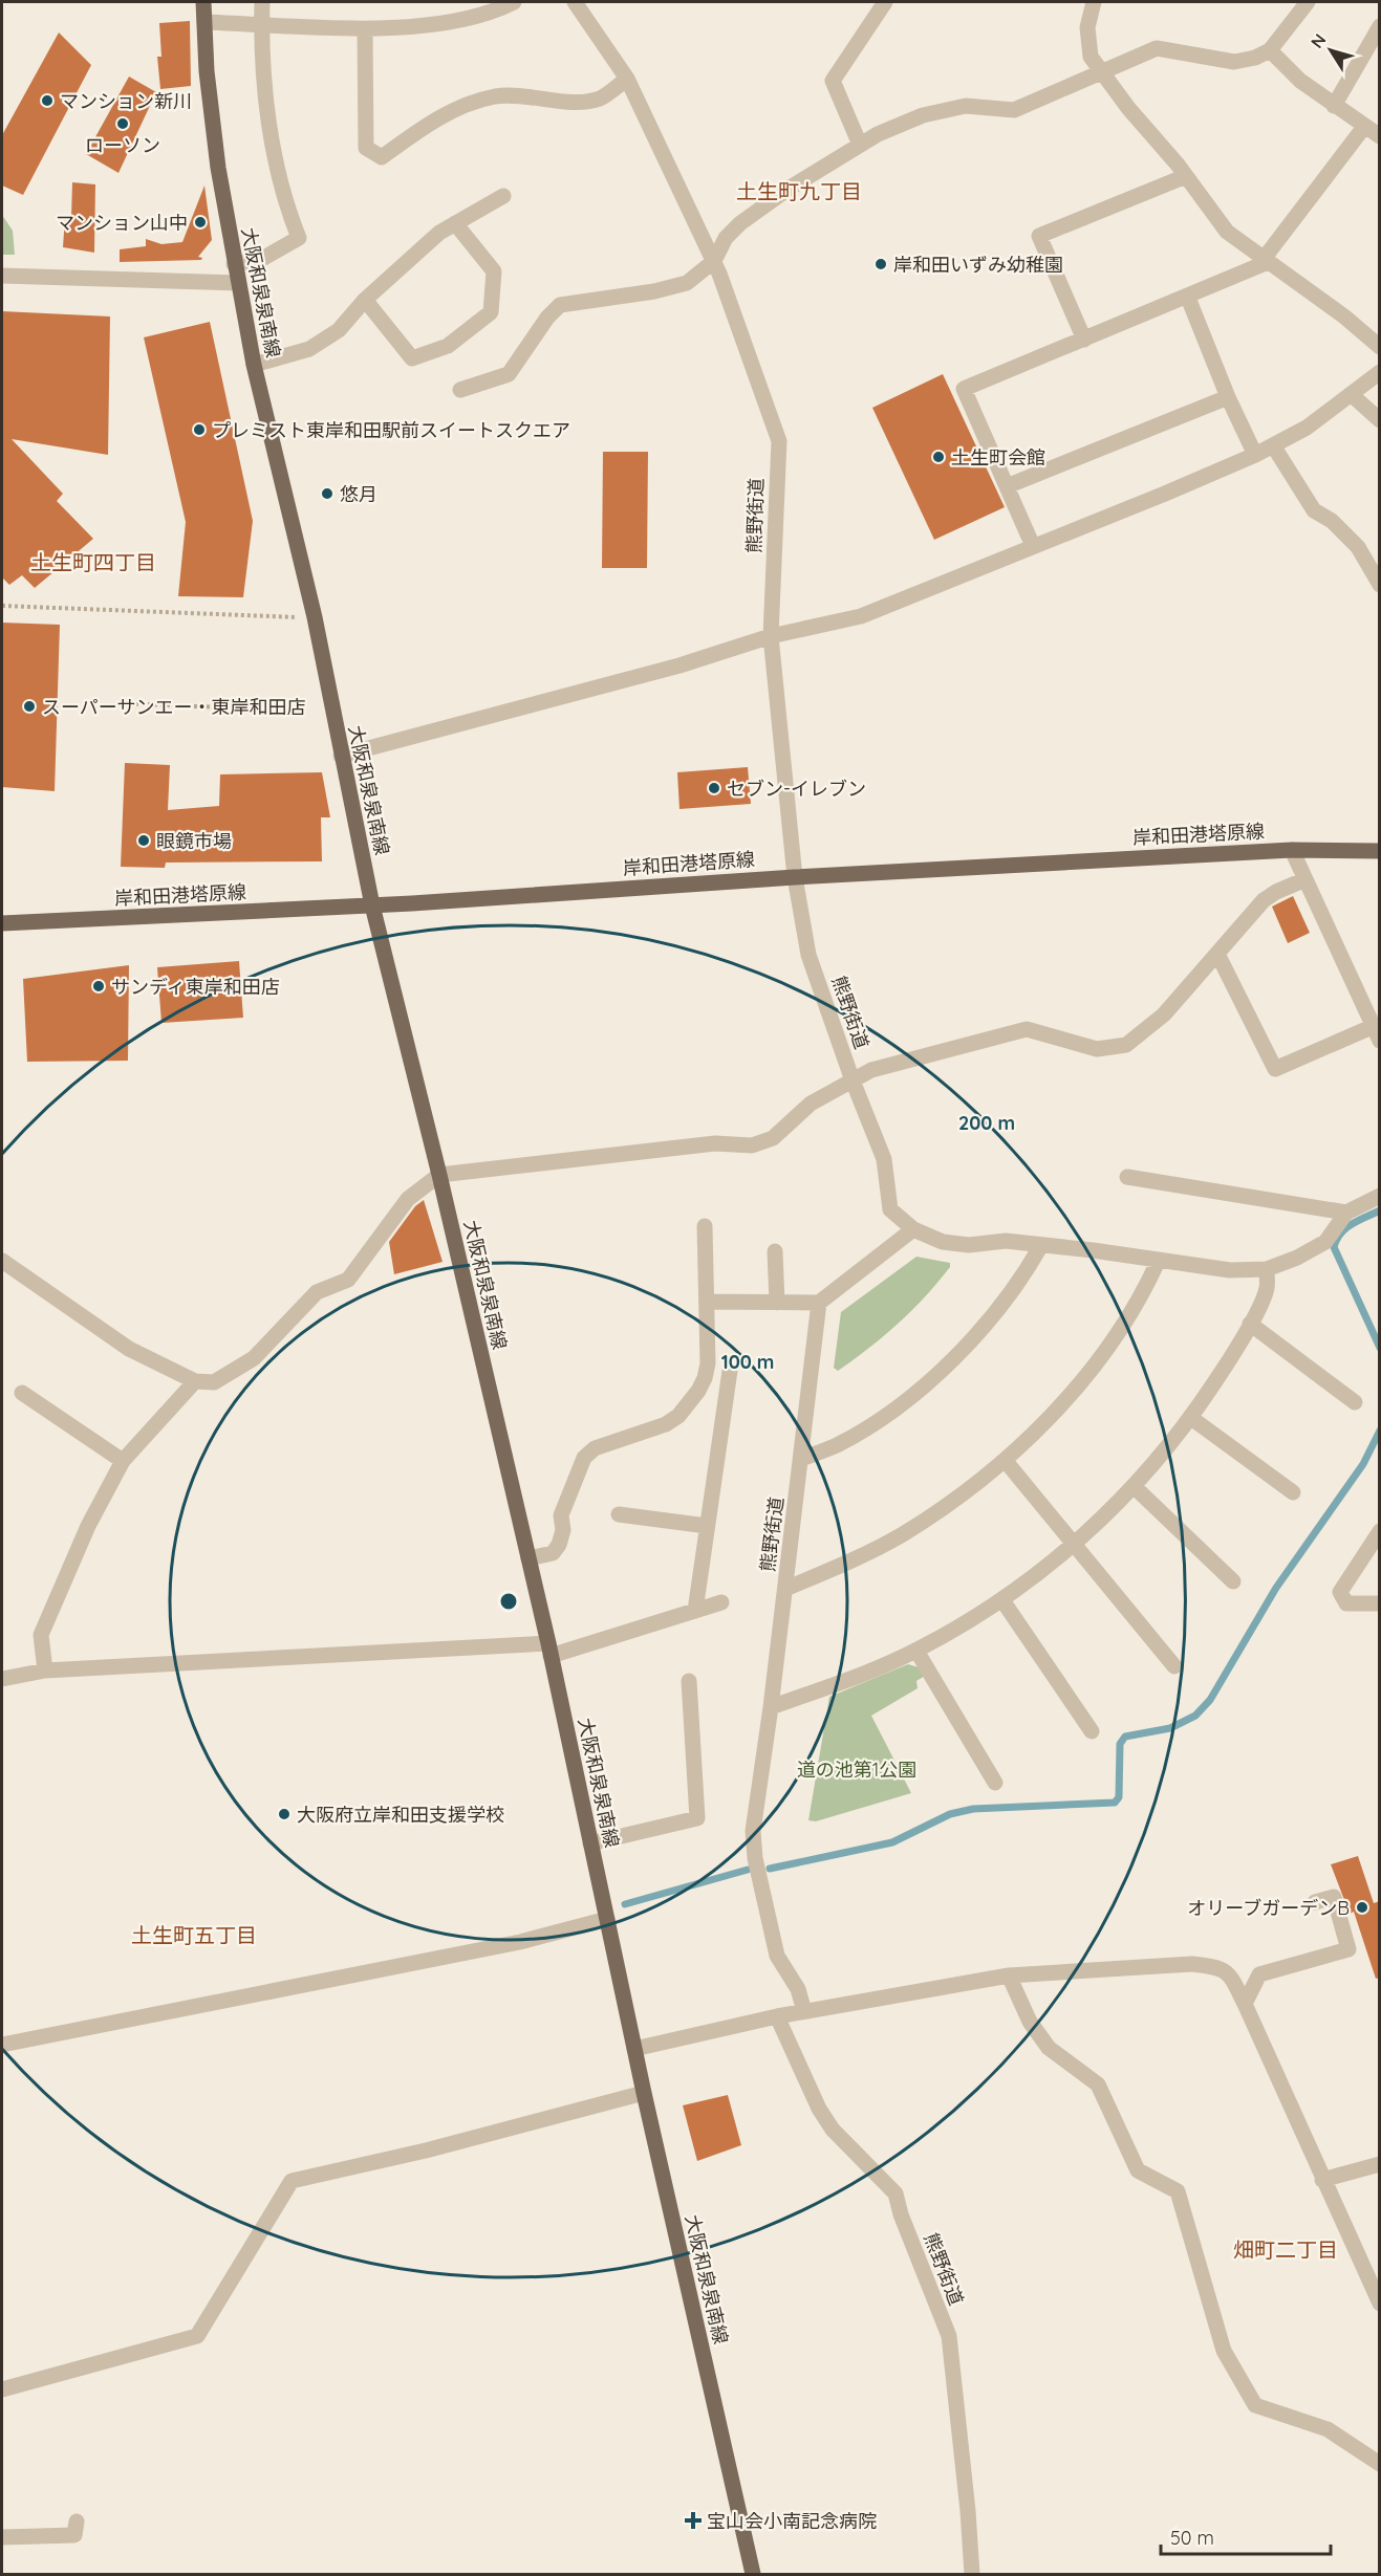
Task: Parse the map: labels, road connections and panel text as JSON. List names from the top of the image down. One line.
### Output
{"streets":{"main road":["大阪和泉泉南線","岸和田港塔原線"],"street":["熊野街道"]},"crossings":[["大阪和泉泉南線","岸和田港塔原線"],["熊野街道","岸和田港塔原線"]],"districts":["土生町九丁目","土生町四丁目","土生町五丁目","畑町二丁目"],"parks":["道の池第1公園"],"places":{"other":["マンション新川","ローソン","マンション山中","岸和田いずみ幼稚園","プレミスト東岸和田駅前スイートスクエア","土生町会館","悠月","スーパーサンエー・東岸和田店","セブン-イレブン","眼鏡市場","サンディ東岸和田店","大阪府立岸和田支援学校","オリーブガーデンB"],"health":["宝山会小南記念病院"]},"scale_bar":"50 m","north":"top left","rings":["200 m","100 m"]}
